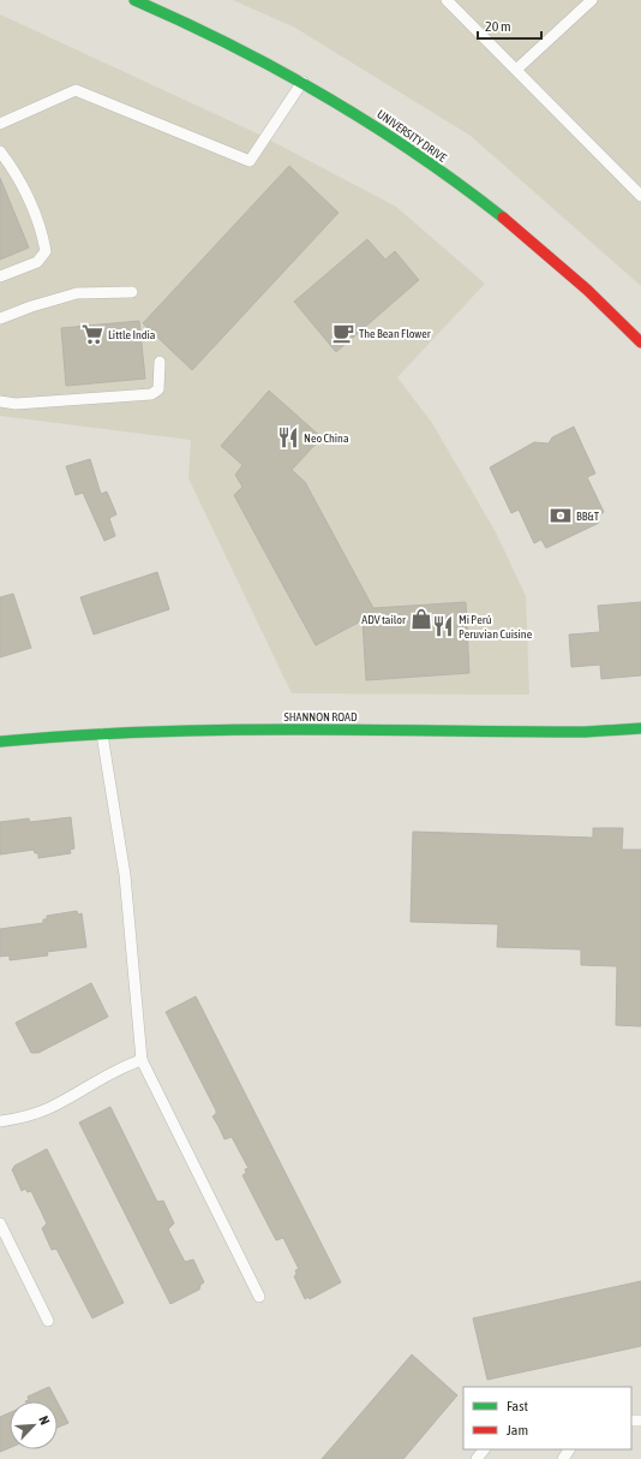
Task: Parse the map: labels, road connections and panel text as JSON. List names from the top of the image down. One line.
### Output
{"streets":{"street":["UNIVERSITY DRIVE","SHANNON ROAD"]},"places":{"cafe":["The Bean Flower"],"supermarket":["Little India"],"restaurant":["Neo China","Mi Perú Peruvian Cuisine"],"bank":["BB&T"],"shop":["ADV tailor"]},"legend":["Fast","Jam"],"scale_bar":"20 m","north":"top right"}
